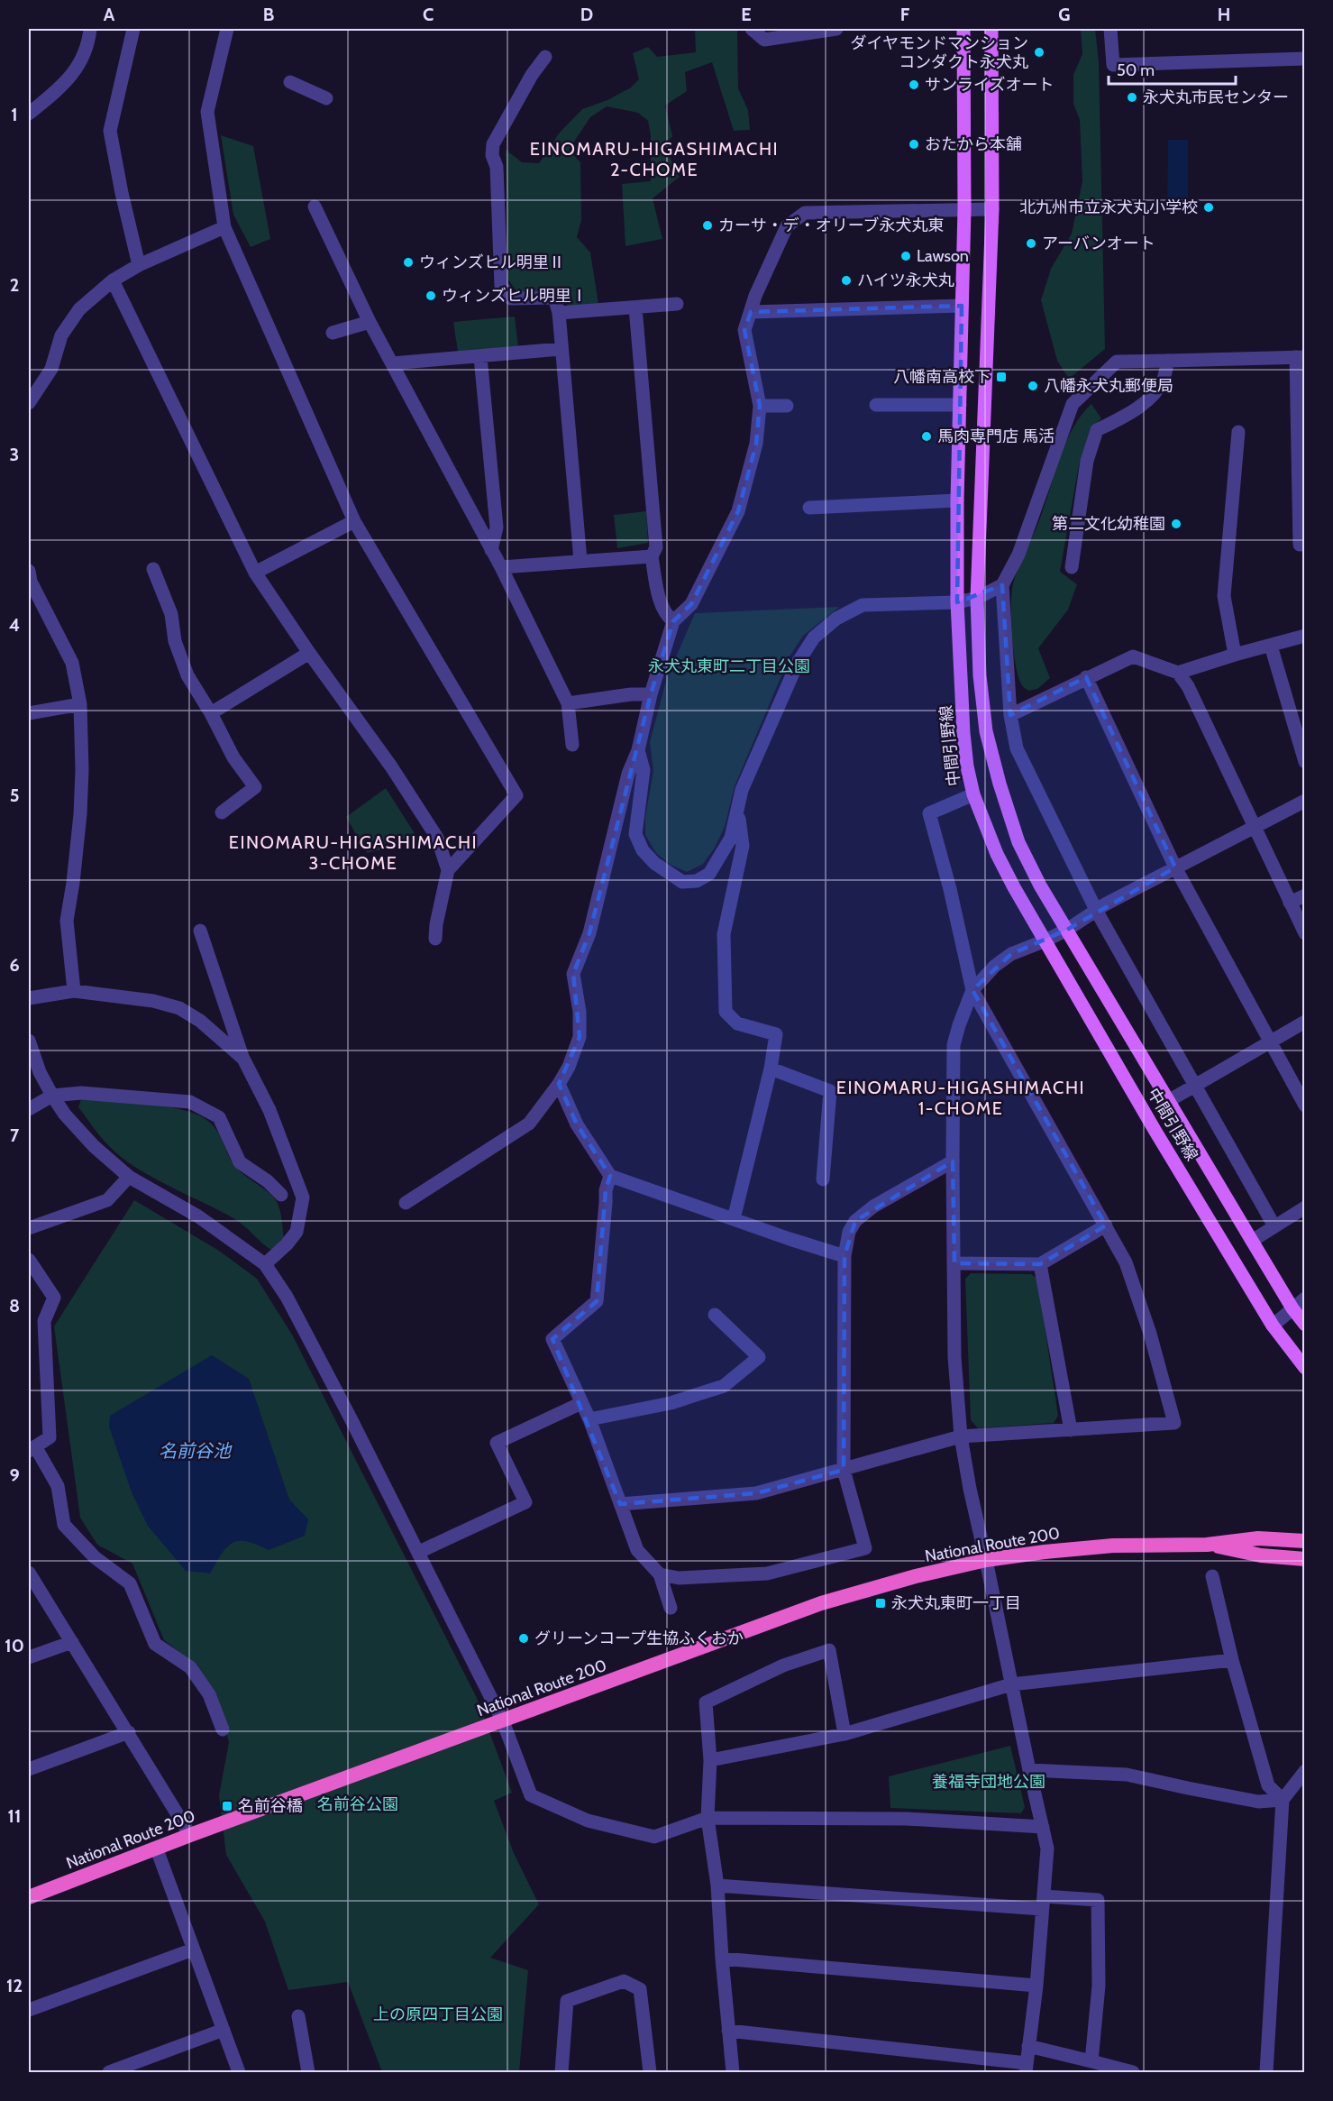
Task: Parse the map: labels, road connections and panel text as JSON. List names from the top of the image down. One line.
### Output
{"streets":{"highway":["National Route 200"],"main road":["中間引野線"]},"districts":["EINOMARU-HIGASHIMACHI 2-CHOME","EINOMARU-HIGASHIMACHI 3-CHOME","EINOMARU-HIGASHIMACHI 1-CHOME"],"water":["名前谷池"],"parks":["永犬丸東町二丁目公園","養福寺団地公園","名前谷公園","上の原四丁目公園"],"places":{"other":["ダイヤモンドマンション コンダクト永犬丸","サンライズオート","永犬丸市民センター","おたから本舗","北九州市立永犬丸小学校","カーサ・デ・オリーブ永犬丸東","アーバンオート","Lawson","ウィンズヒル明里Ⅱ","ハイツ永犬丸","ウィンズヒル明里Ⅰ","八幡永犬丸郵便局","馬肉専門店 馬活","第二文化幼稚園","グリーンコープ生協ふくおか"],"transit":["八幡南高校下","永犬丸東町一丁目","名前谷橋"]},"scale_bar":"50 m","grid":{"columns":["A","B","C","D","E","F","G","H"],"rows":["1","2","3","4","5","6","7","8","9","10","11","12"]}}
